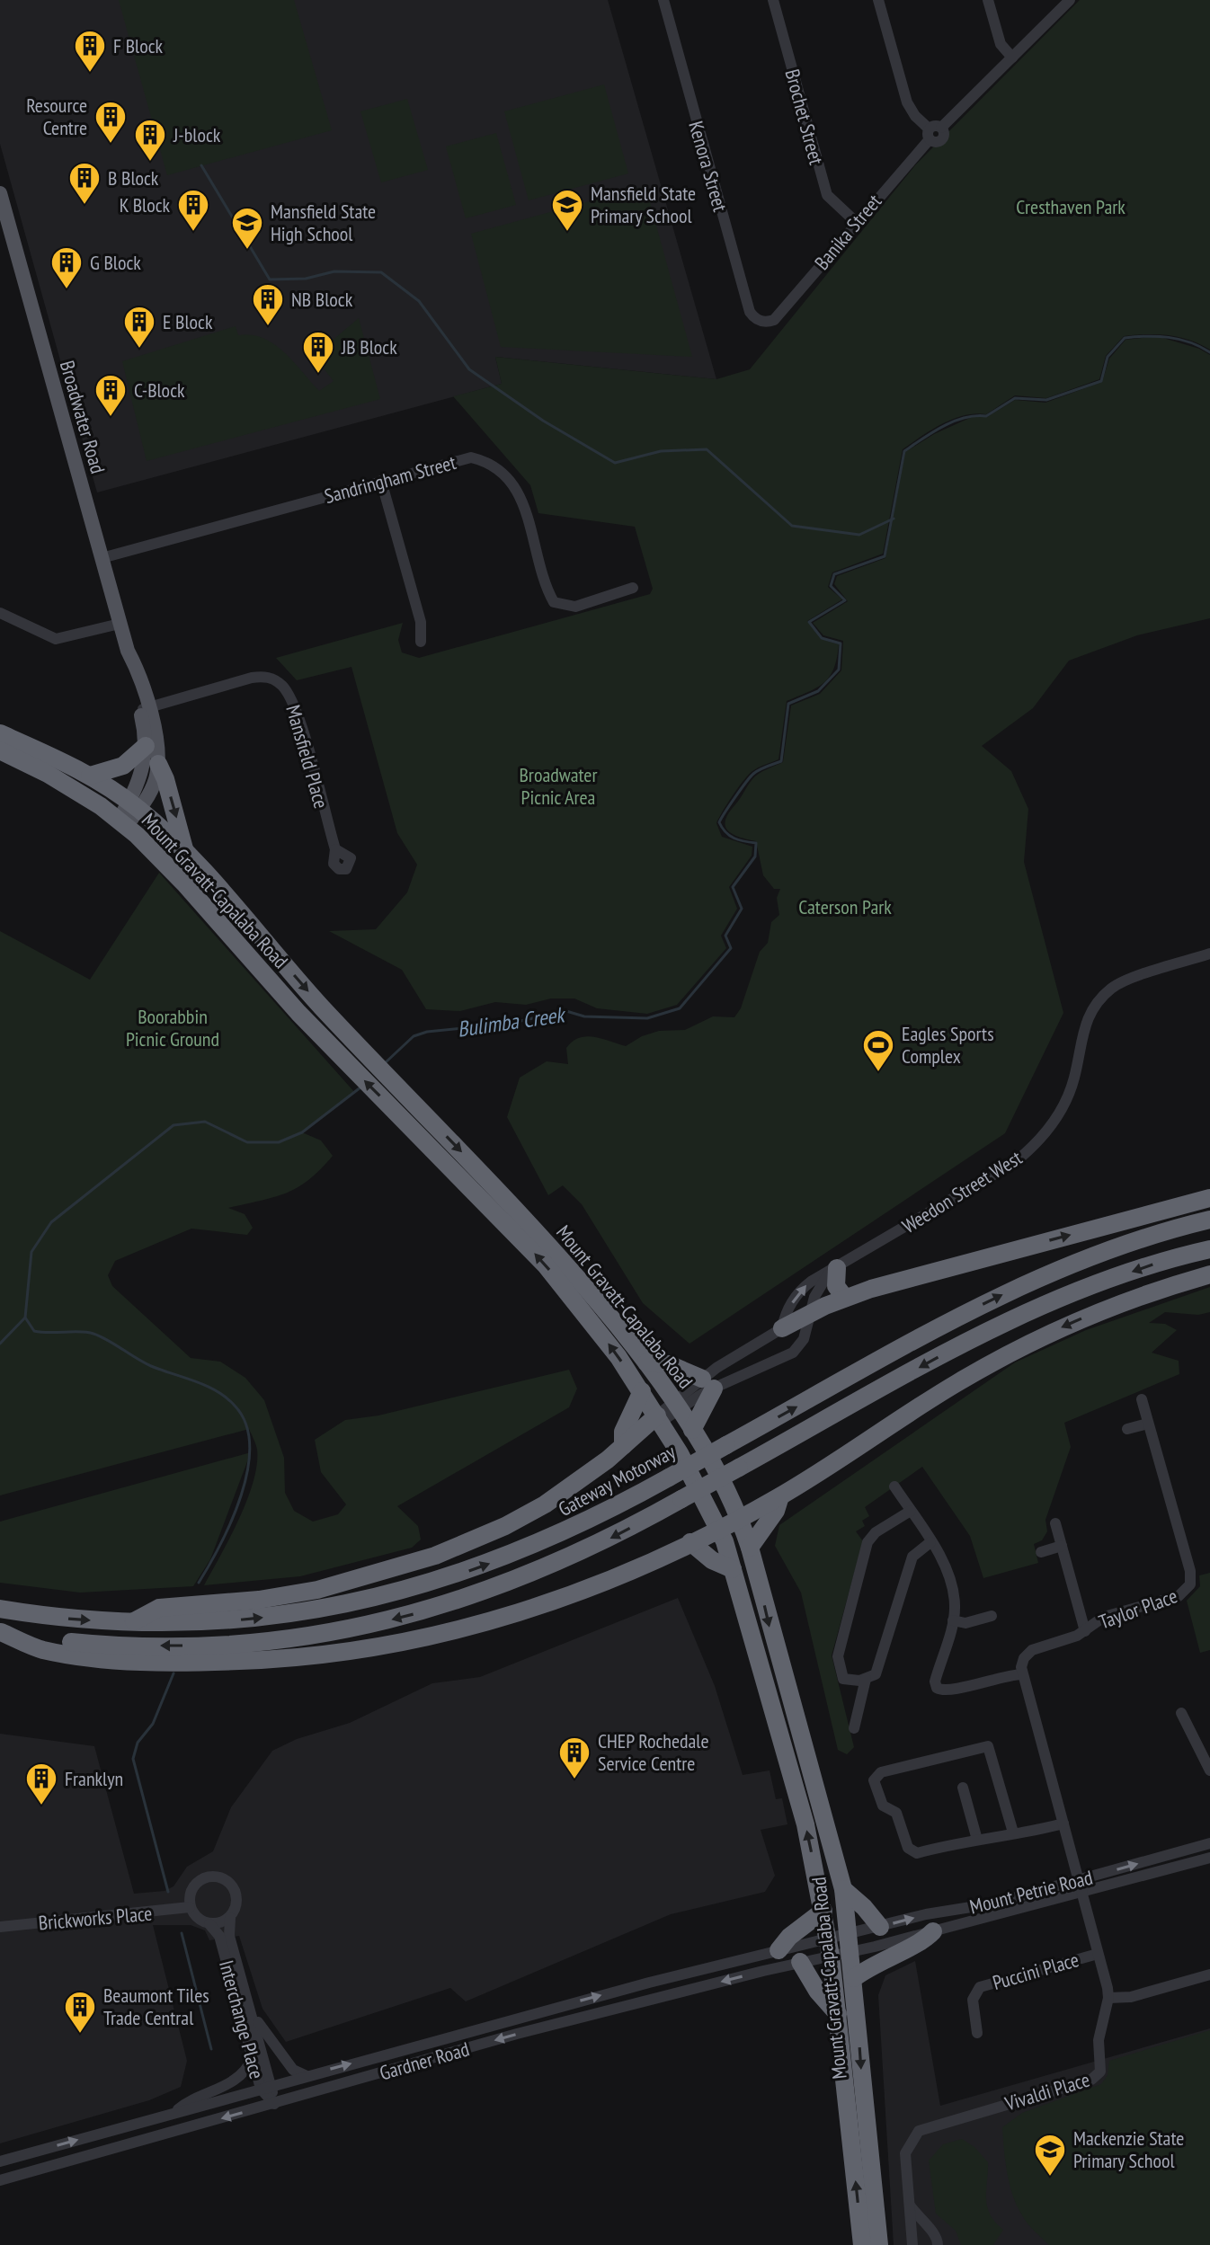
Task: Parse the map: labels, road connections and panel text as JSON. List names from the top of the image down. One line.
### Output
{"streets":{"highway":["Mount Gravatt-Capalaba Road","Gateway Motorway"],"main road":["Broadwater Road"],"street":["Brochet Street","Kenora Street","Banika Street","Sandringham Street","Mansfield Place","Weedon Street West","Taylor Place","Mount Petrie Road","Brickworks Place","Puccini Place","Interchange Place","Gardner Road","Vivaldi Place"]},"crossings":[["Brochet Street","Banika Street"],["Kenora Street","Banika Street"],["Broadwater Road","Sandringham Street"],["Broadwater Road","Mansfield Place"],["Broadwater Road","Mount Gravatt-Capalaba Road"],["Mount Gravatt-Capalaba Road","Mount Petrie Road"],["Mount Gravatt-Capalaba Road","Gardner Road"],["Mount Petrie Road","Gardner Road"],["Mount Petrie Road","Vivaldi Place"],["Brickworks Place","Interchange Place"],["Puccini Place","Vivaldi Place"],["Interchange Place","Gardner Road"]],"water":["Bulimba Creek"],"parks":["Cresthaven Park","Broadwater Picnic Area","Caterson Park","Boorabbin Picnic Ground"],"places":{"building":["F Block","Resource Centre","J-block","B Block","K Block","G Block","NB Block","E Block","JB Block","C-Block","CHEP Rochedale Service Centre","Franklyn","Beaumont Tiles Trade Central"],"school or university":["Mansfield State Primary School","Mansfield State High School","Mackenzie State Primary School"],"sports":["Eagles Sports Complex"]}}
